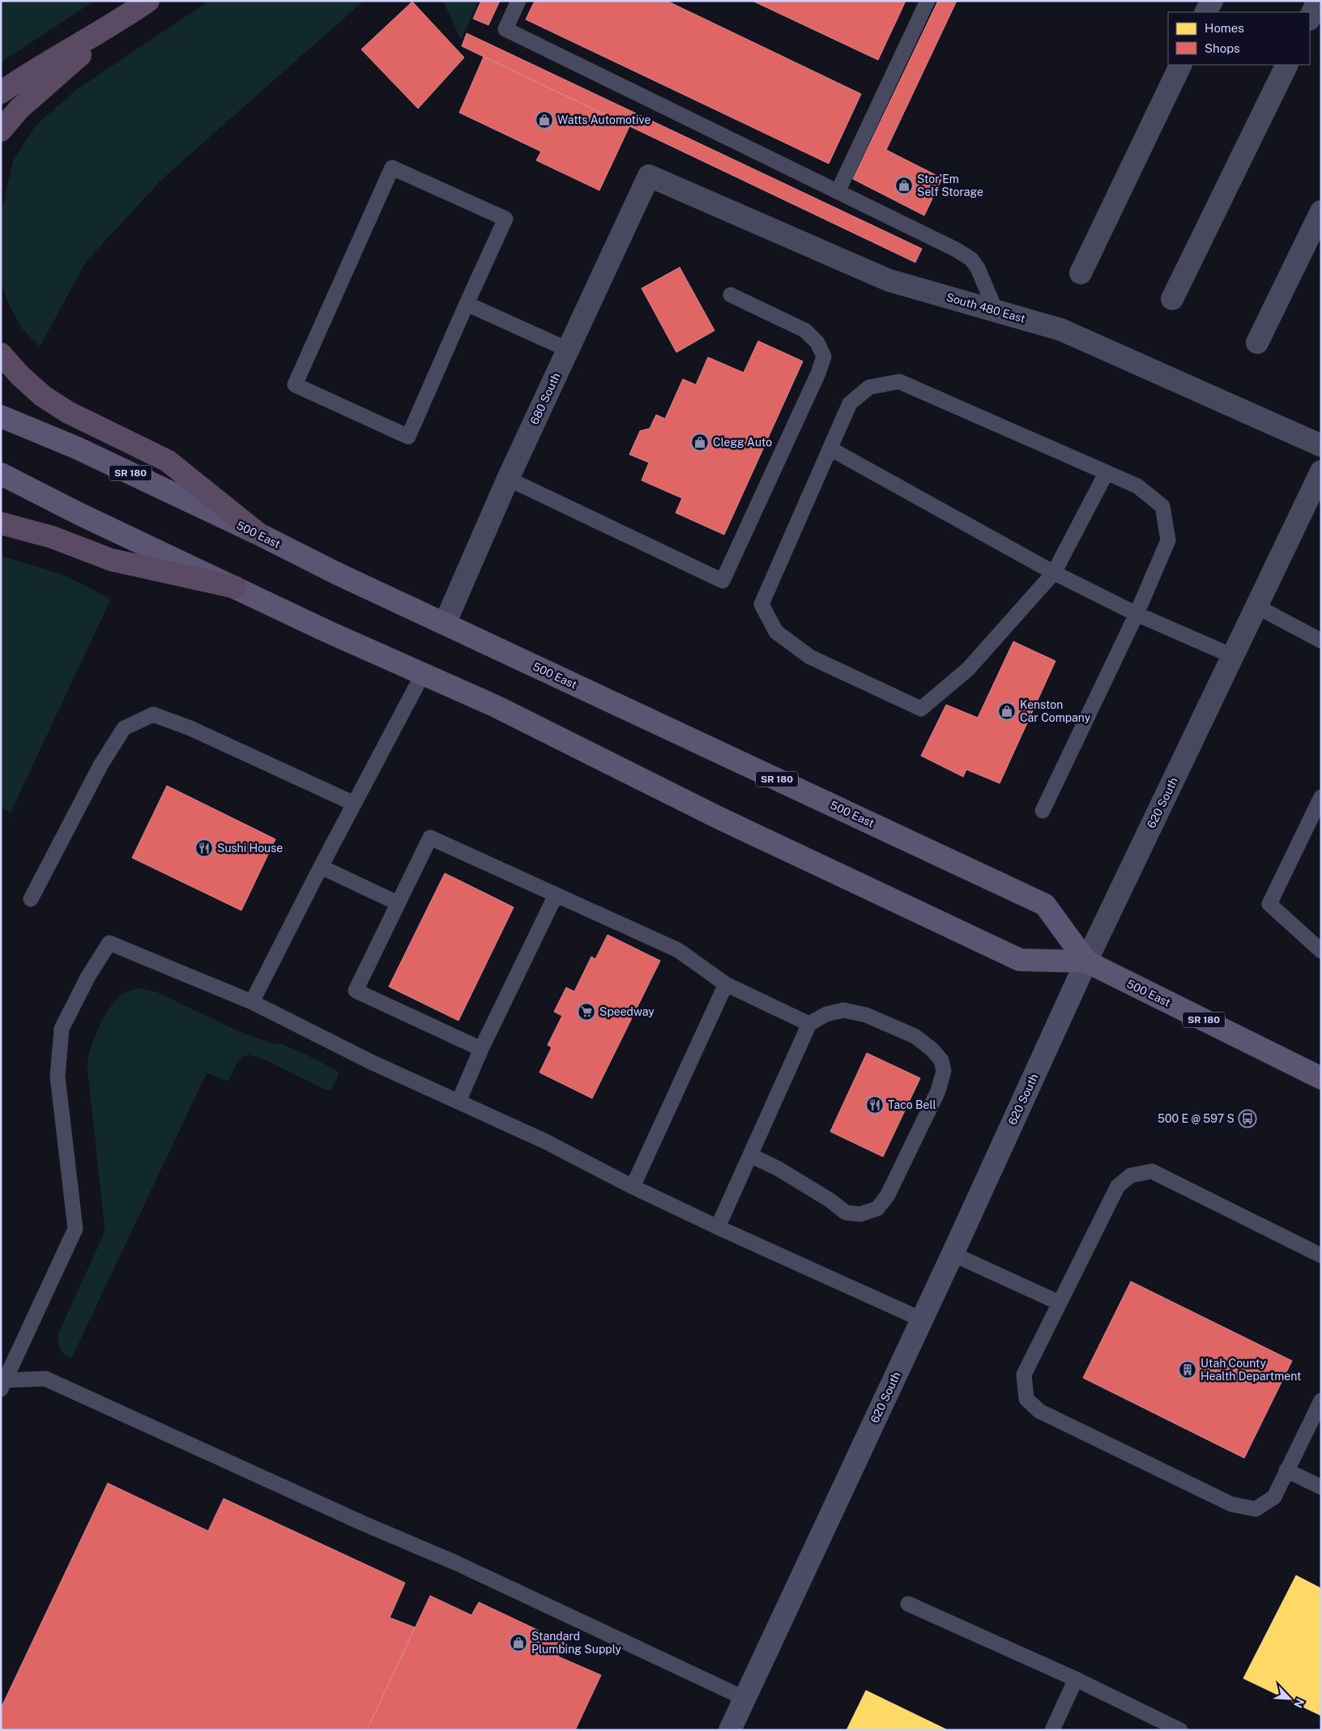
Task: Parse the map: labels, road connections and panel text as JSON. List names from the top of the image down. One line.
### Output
{"streets":{"main road":["SR 180","500 East"],"street":["South 480 East","680 South","620 South"]},"crossings":[["South 480 East","680 South"],["680 South","500 East"],["500 East","620 South"]],"places":{"shop":["Watts Automotive","Stor'Em Self Storage","Clegg Auto","Kenston Car Company","Standard Plumbing Supply"],"restaurant":["Sushi House","Taco Bell"],"supermarket":["Speedway"],"bus stop":["500 E @ 597 S"],"building":["Utah County Health Department"]},"legend":["Homes","Shops"],"north":"bottom right"}
